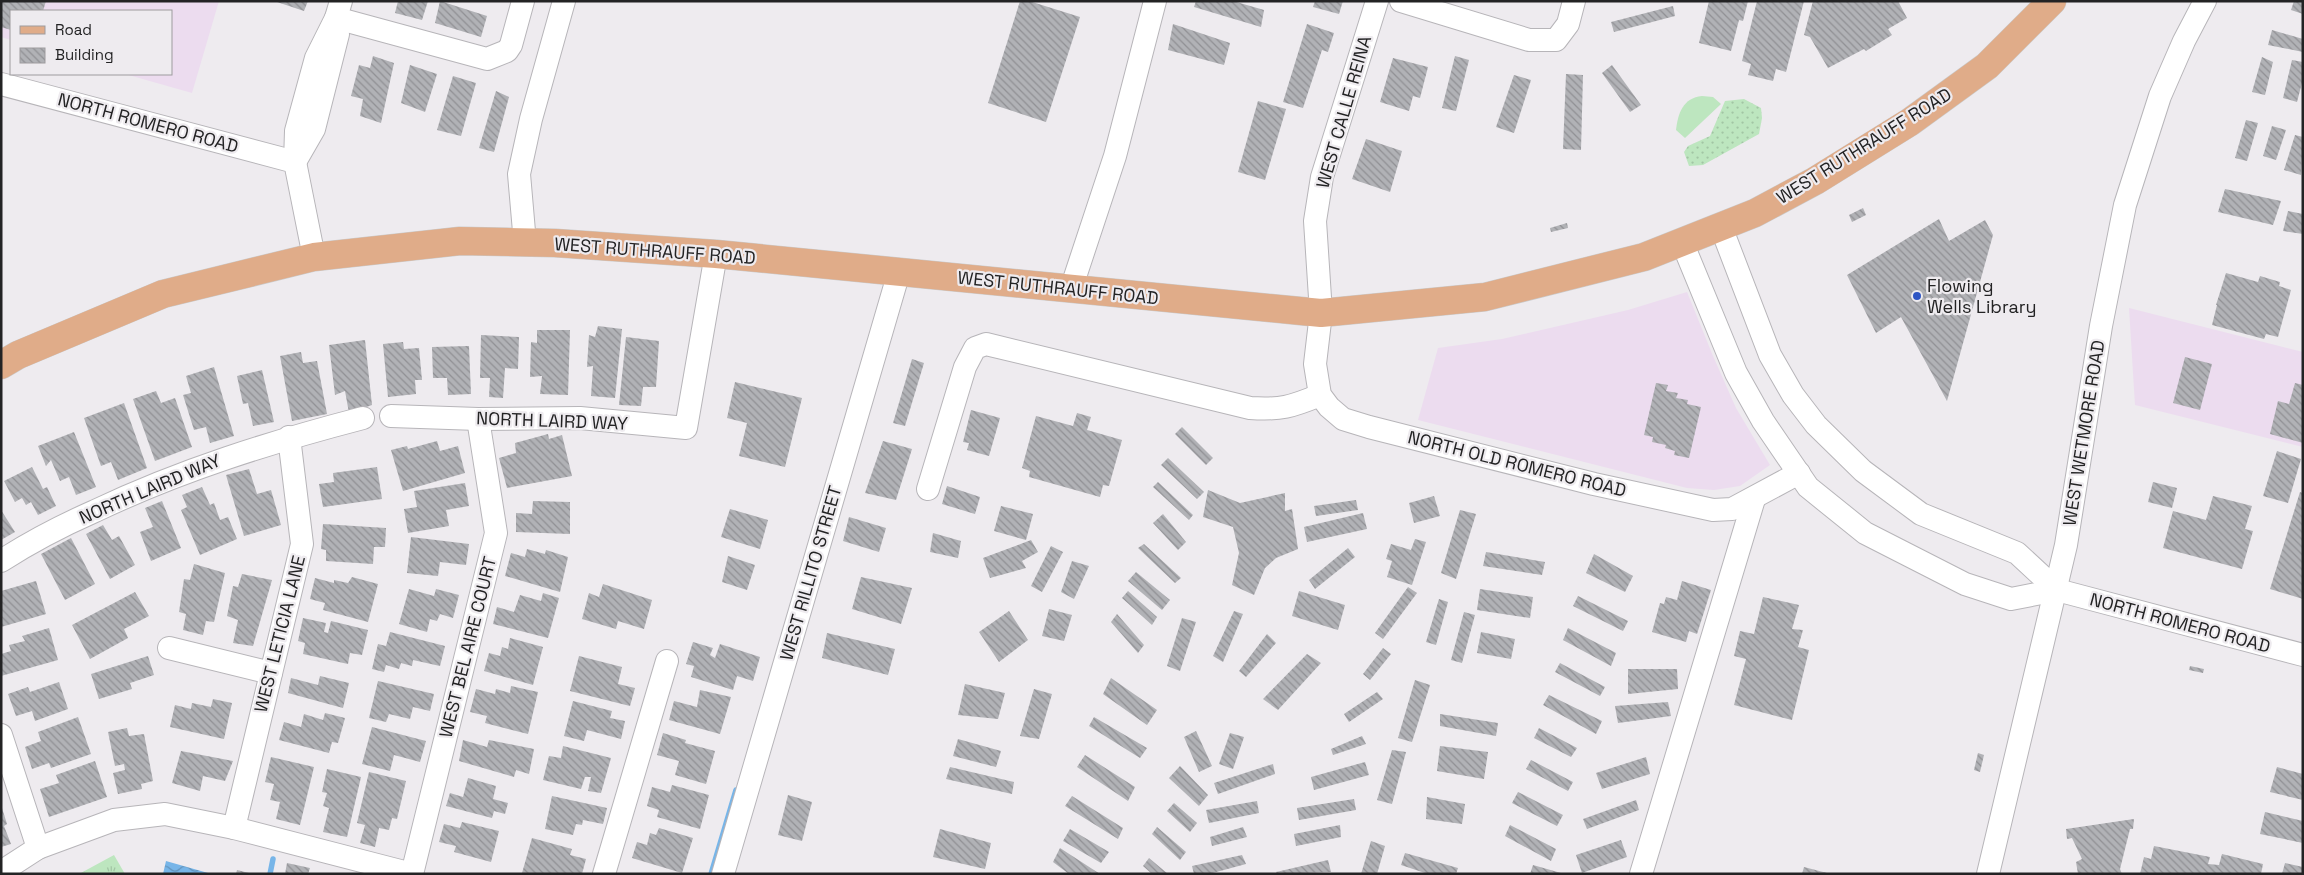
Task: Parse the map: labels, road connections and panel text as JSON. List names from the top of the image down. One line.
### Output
{"streets":{"main road":["WEST RUTHRAUFF ROAD"],"street":["WEST CALLE REINA","NORTH ROMERO ROAD","NORTH LAIRD WAY","WEST WETMORE ROAD","NORTH OLD ROMERO ROAD","WEST RILLITO STREET","WEST LETICIA LANE","WEST BEL AIRE COURT"]},"crossings":[["WEST CALLE REINA","WEST RUTHRAUFF ROAD"],["WEST CALLE REINA","NORTH OLD ROMERO ROAD"],["NORTH ROMERO ROAD","WEST RUTHRAUFF ROAD"],["NORTH ROMERO ROAD","WEST WETMORE ROAD"],["NORTH ROMERO ROAD","NORTH OLD ROMERO ROAD"],["WEST RUTHRAUFF ROAD","NORTH LAIRD WAY"],["WEST RUTHRAUFF ROAD","NORTH OLD ROMERO ROAD"],["WEST RUTHRAUFF ROAD","WEST RILLITO STREET"],["NORTH LAIRD WAY","WEST LETICIA LANE"],["NORTH LAIRD WAY","WEST BEL AIRE COURT"]],"places":["Flowing Wells Library"],"legend":["Road","Building"]}
